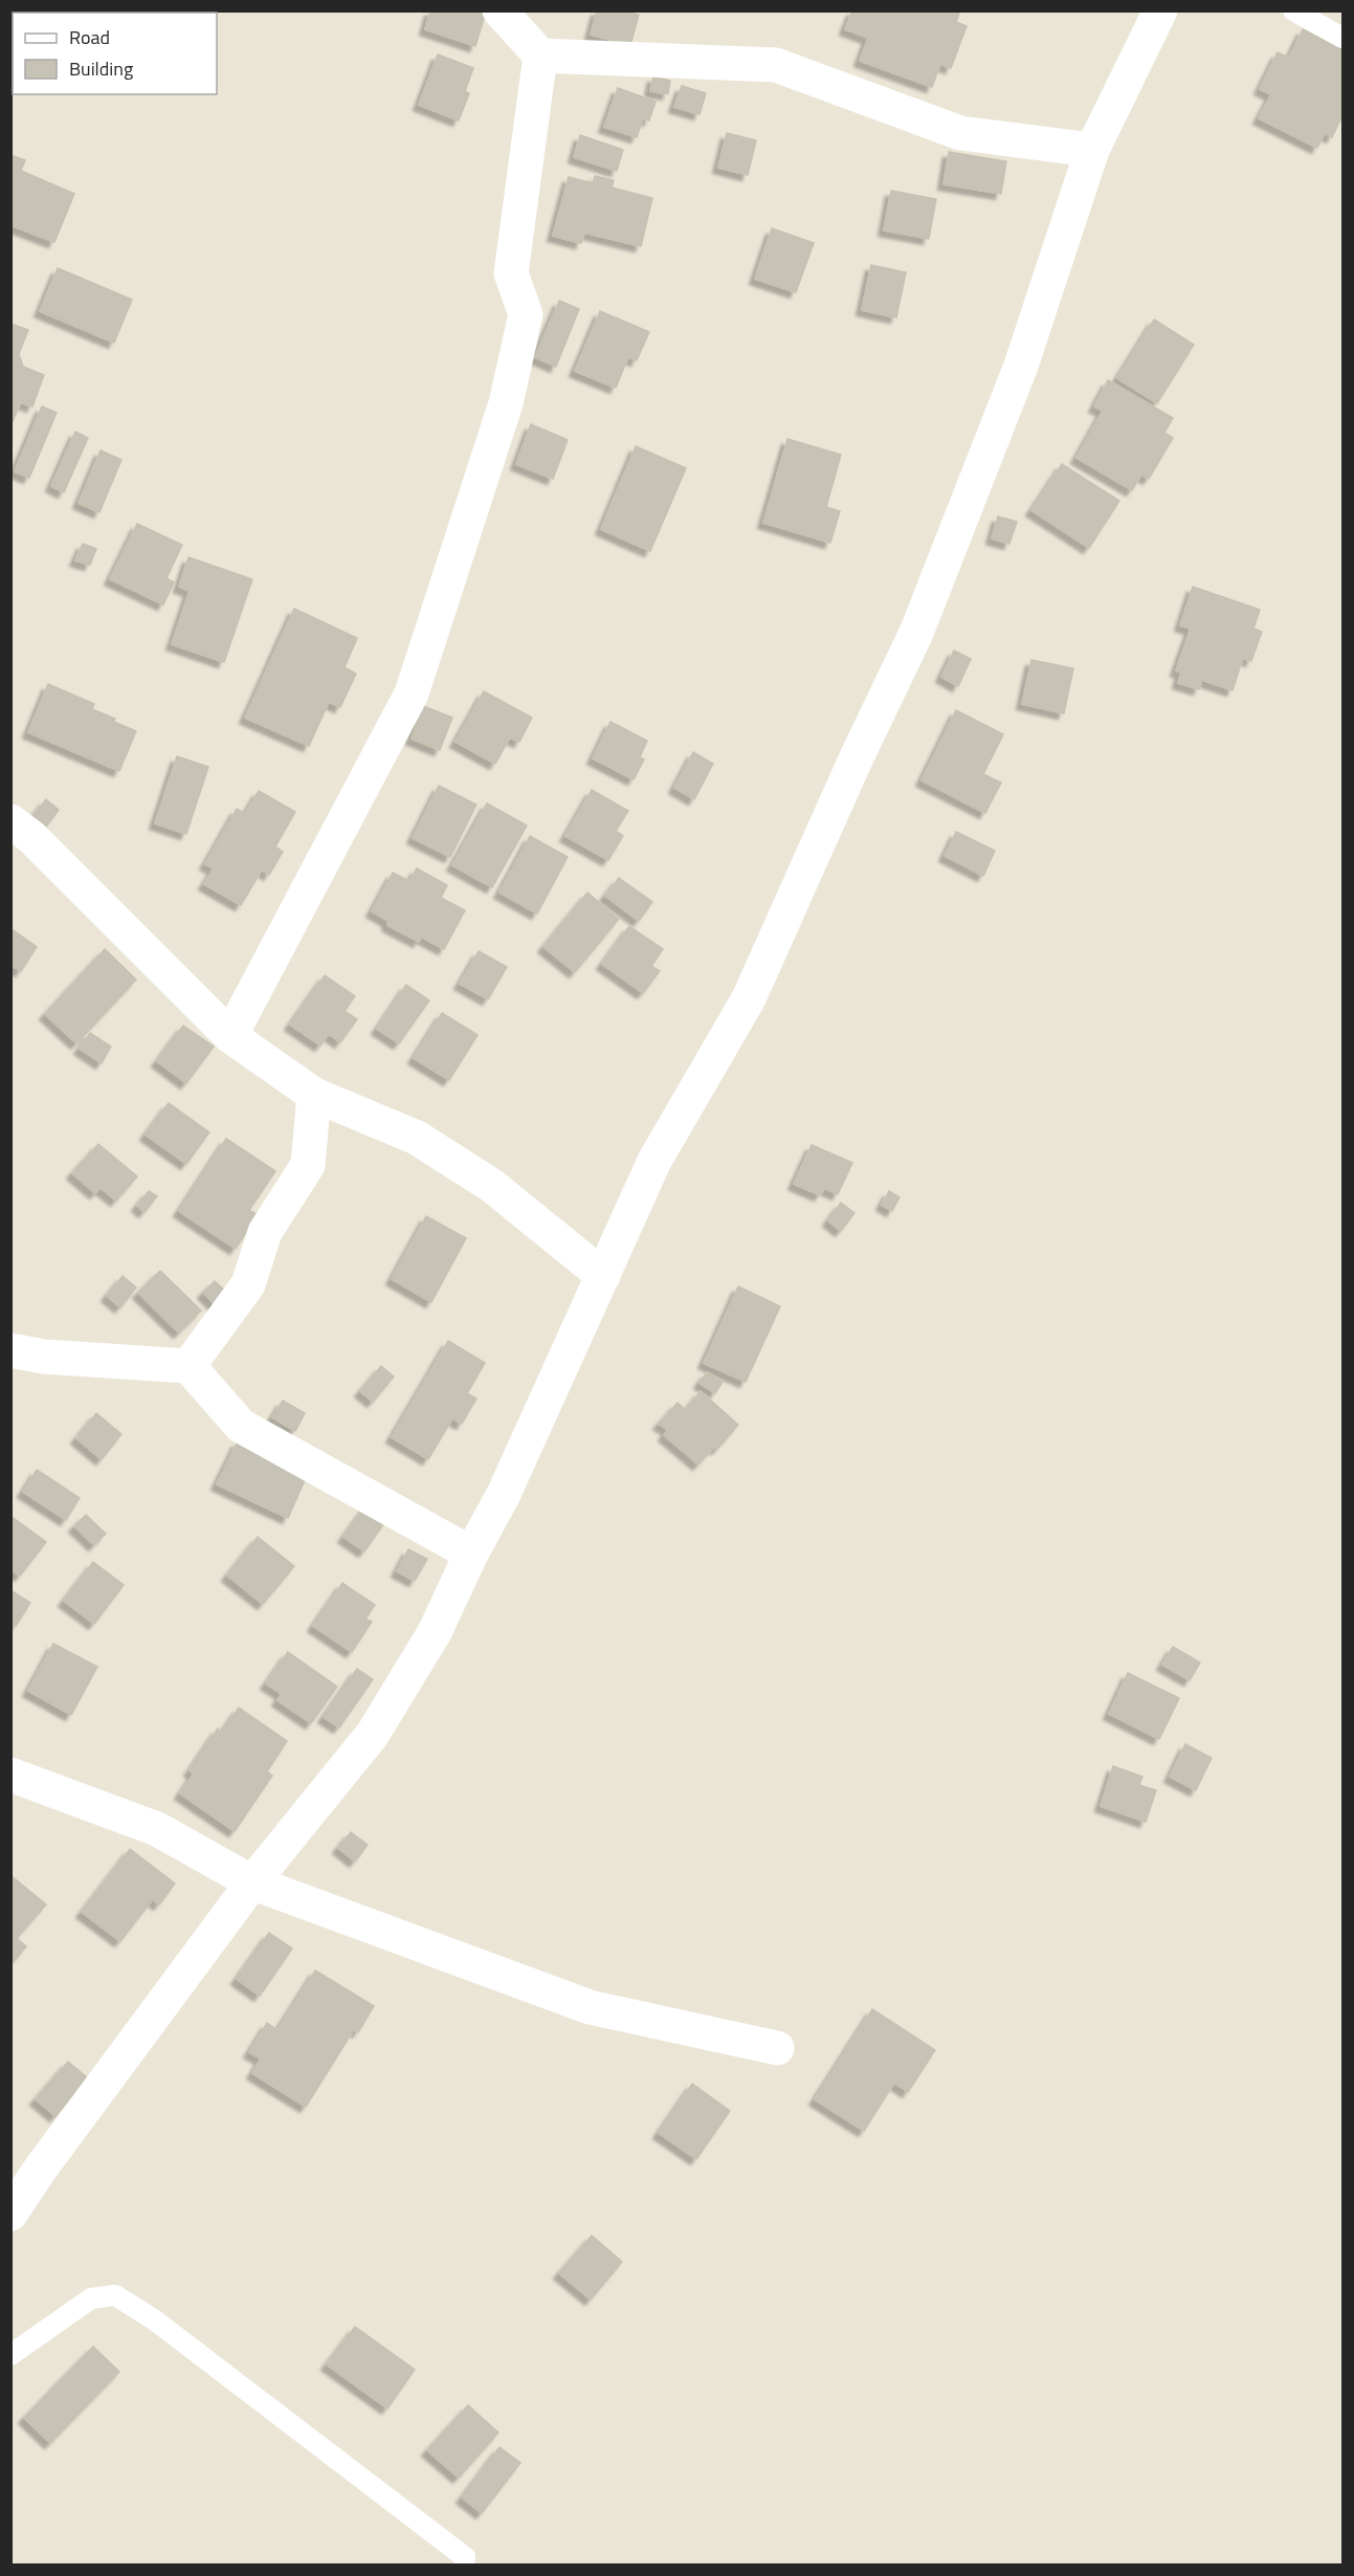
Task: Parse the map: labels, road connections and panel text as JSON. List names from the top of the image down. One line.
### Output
{"legend":["Road","Building"]}
